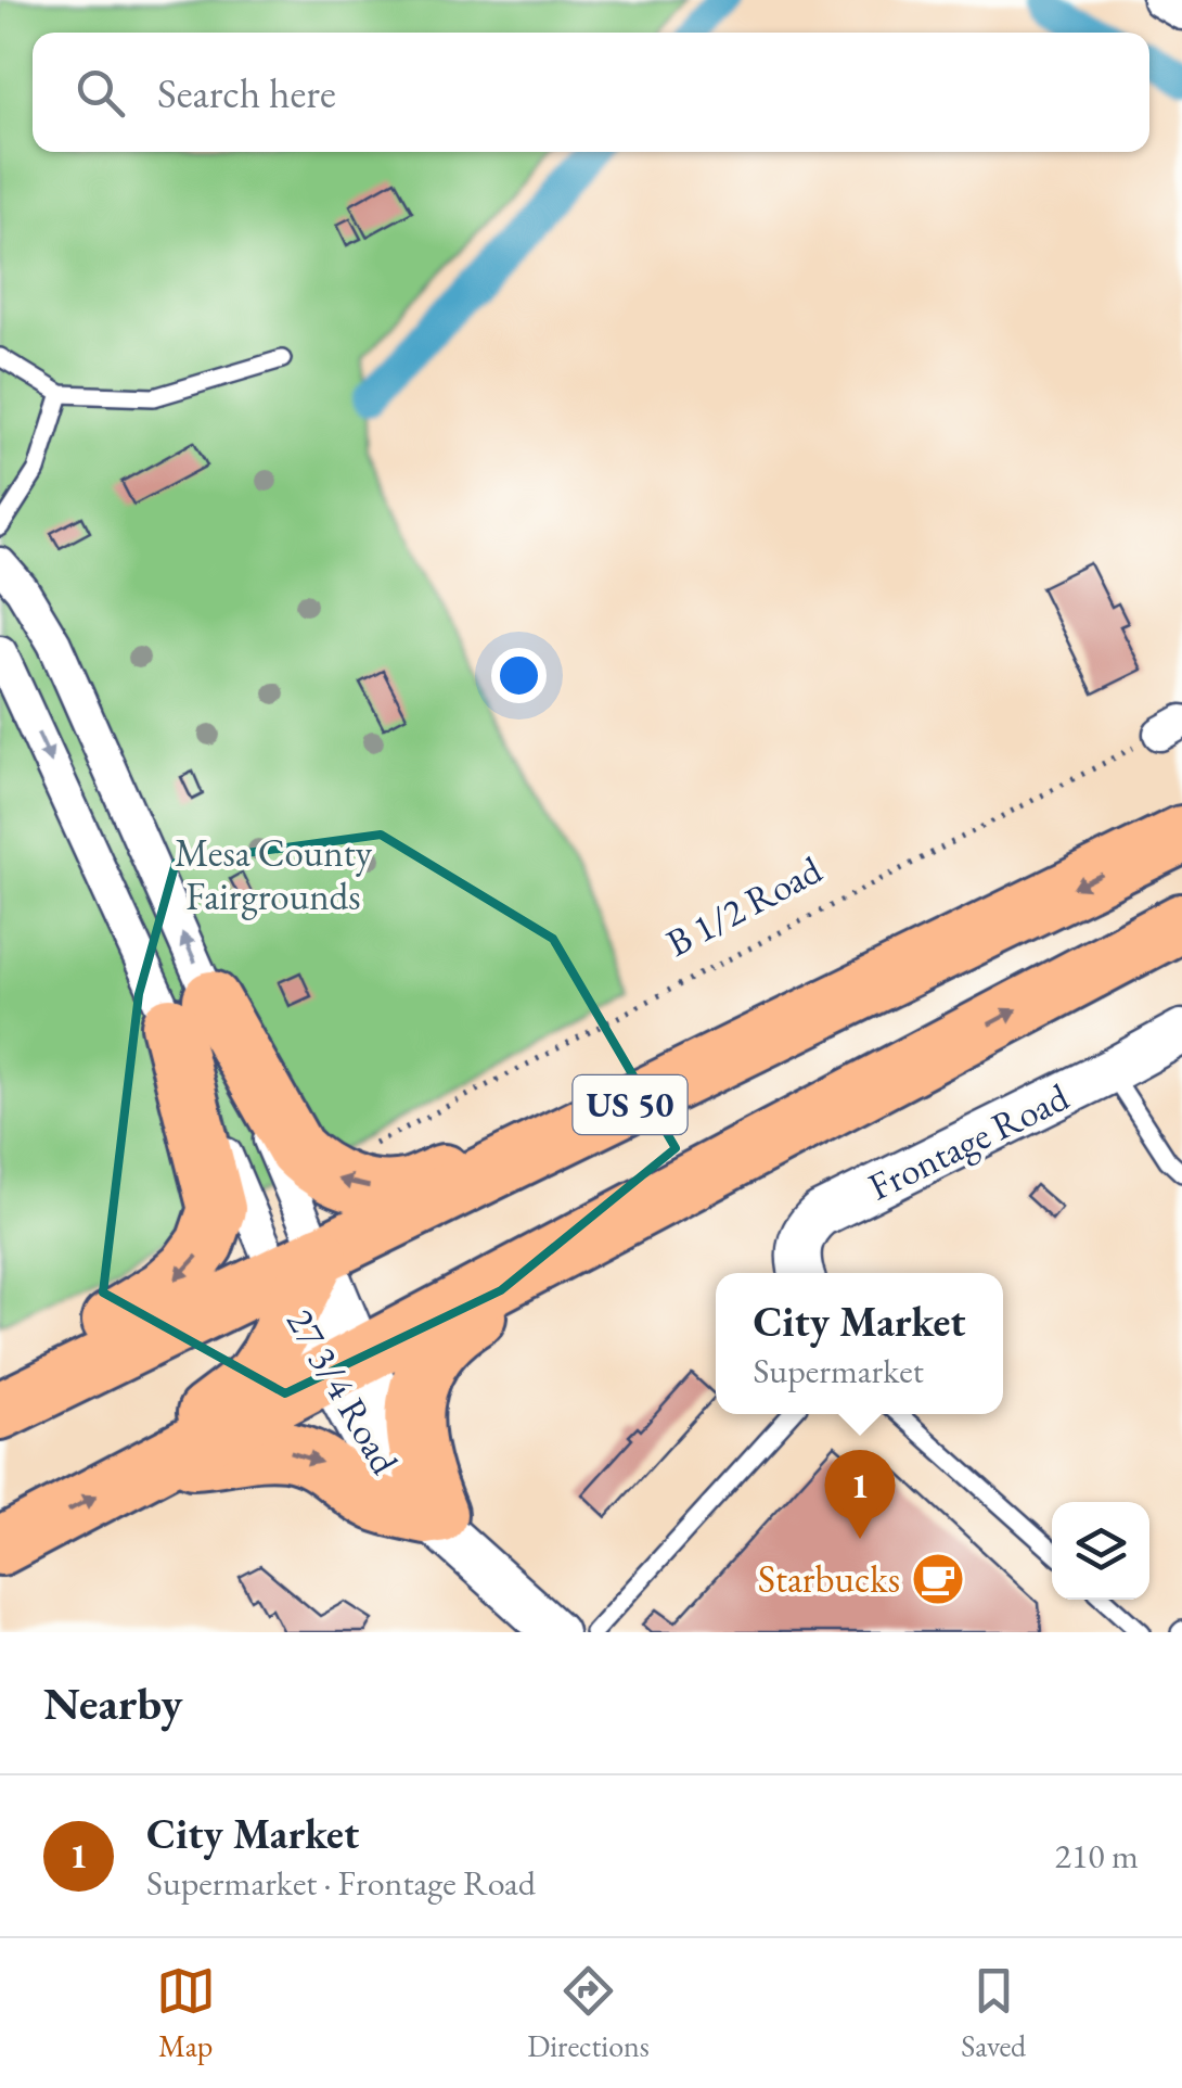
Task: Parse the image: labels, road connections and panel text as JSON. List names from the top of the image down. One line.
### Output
{"streets":{"highway":["US 50"],"street":["Frontage Road","27 3/4 Road"],"path":["B 1/2 Road"]},"crossings":[["US 50","27 3/4 Road"]],"parks":["Mesa County Fairgrounds"],"places":{"cafe":["Starbucks"]},"page":{"search":"Search here","popup":["City Market","Supermarket"],"pins":"1","heading":"Nearby","list":[{"mark":"1","name":"City Market","note":"Supermarket · Frontage Road","value":"210 m"}],"nav":["Map","Directions","Saved"]}}
